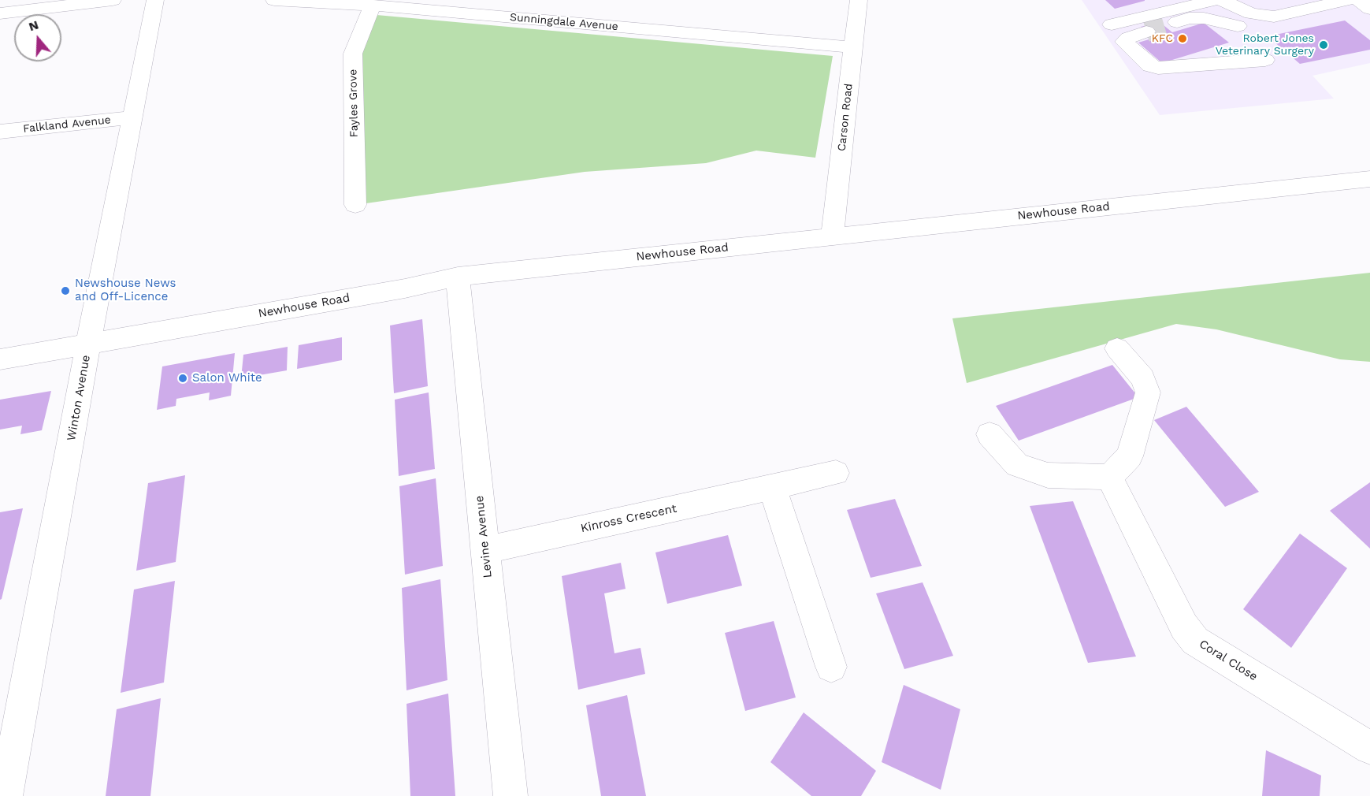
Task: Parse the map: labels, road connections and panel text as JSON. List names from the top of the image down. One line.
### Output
{"streets":{"street":["Sunningdale Avenue","Fayles Grove","Carson Road","Falkland Avenue","Newhouse Road","Winton Avenue","Kinross Crescent","Levine Avenue","Coral Close"]},"crossings":[["Sunningdale Avenue","Fayles Grove"],["Sunningdale Avenue","Carson Road"],["Carson Road","Newhouse Road"],["Falkland Avenue","Winton Avenue"],["Newhouse Road","Winton Avenue"],["Newhouse Road","Levine Avenue"],["Kinross Crescent","Levine Avenue"]],"places":["KFC","Robert Jones Veterinary Surgery","Newshouse News and Off-Licence","Salon White"],"north":"top"}
